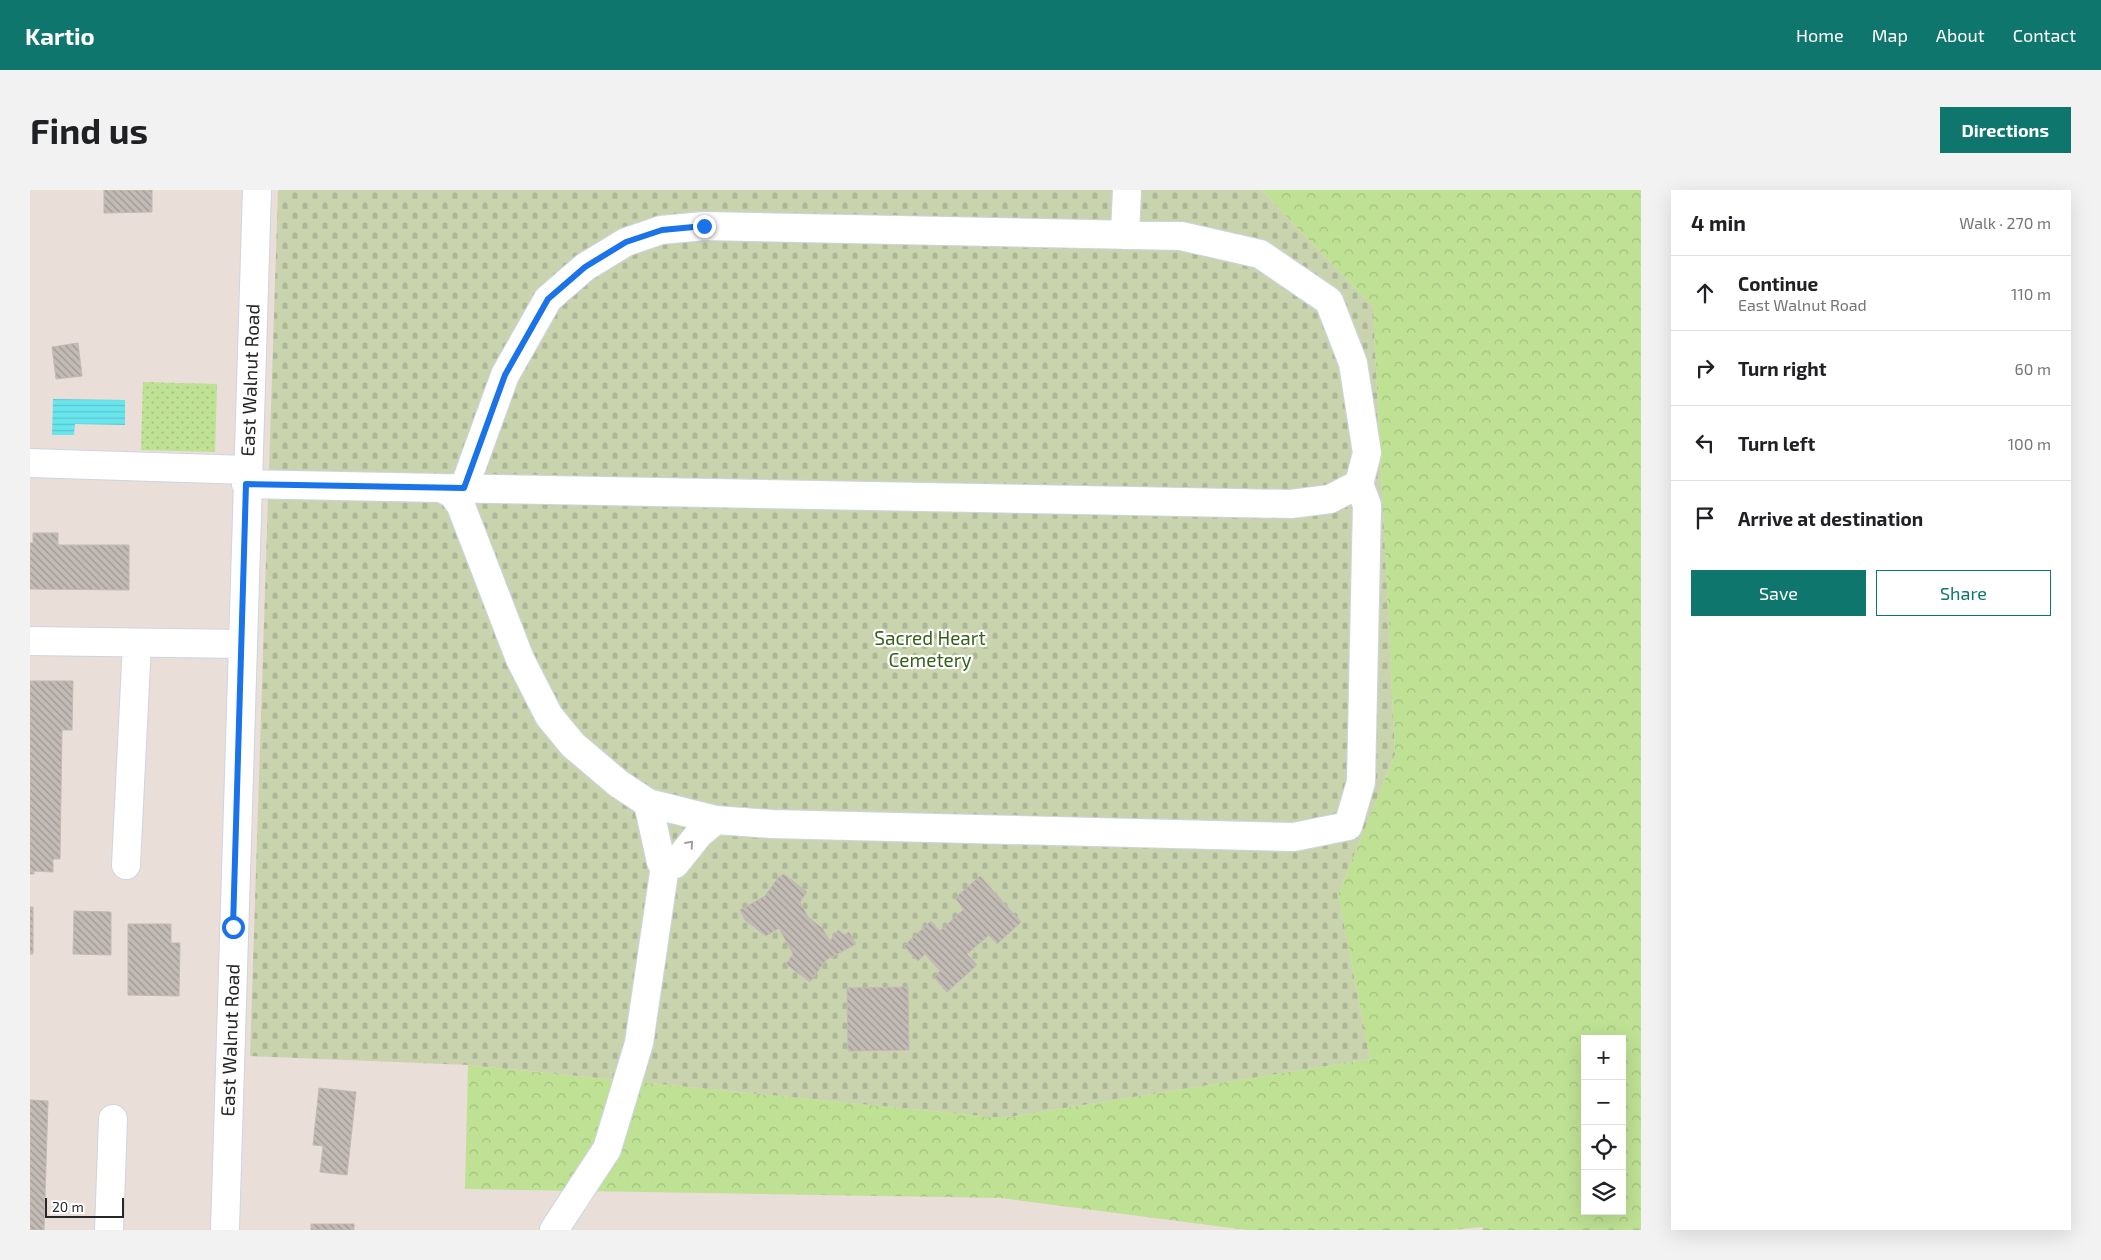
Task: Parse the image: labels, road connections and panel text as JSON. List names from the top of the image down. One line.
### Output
{"streets":{"street":["East Walnut Road"]},"parks":["Sacred Heart Cemetery"],"scale_bar":"20 m","page":{"header":"Kartio","nav":["Home","Map","About","Contact"],"buttons":["Directions",["Save","Share"]],"title":"Find us","heading":["4 min","Walk · 270 m"],"list":[["Continue","East Walnut Road","110 m"],["Turn right","60 m"],["Turn left","100 m"],"Arrive at destination"],"map_buttons":["+","−"],"scale":"20 m"}}
